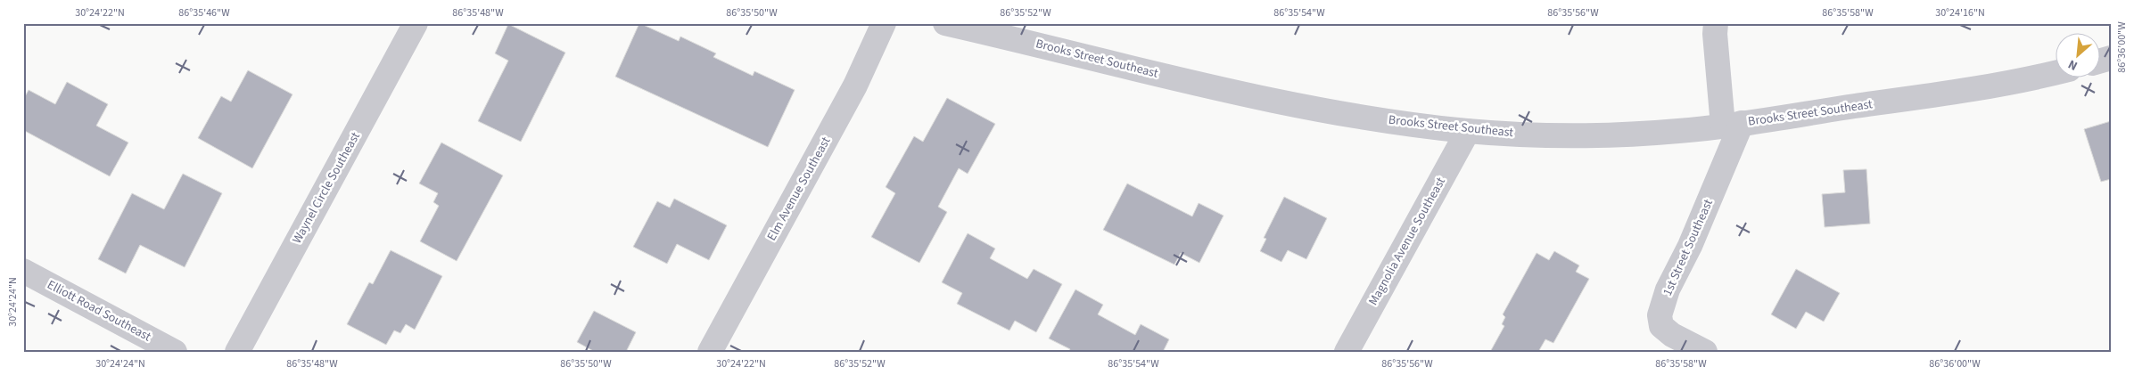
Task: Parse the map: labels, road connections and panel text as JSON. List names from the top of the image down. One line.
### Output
{"streets":{"street":["Brooks Street Southeast","Waynel Circle Southeast","Elm Avenue Southeast","Magnolia Avenue Southeast","1st Street Southeast","Elliott Road Southeast"]},"crossings":[["Brooks Street Southeast","Magnolia Avenue Southeast"],["Brooks Street Southeast","1st Street Southeast"]],"north":"bottom left","coordinates":["30°24'22\"N","86°35'46\"W","86°35'48\"W","86°35'50\"W","86°35'52\"W","86°35'54\"W","86°35'56\"W","86°35'58\"W","30°24'16\"N","86°36'00\"W","30°24'24\"N"]}
